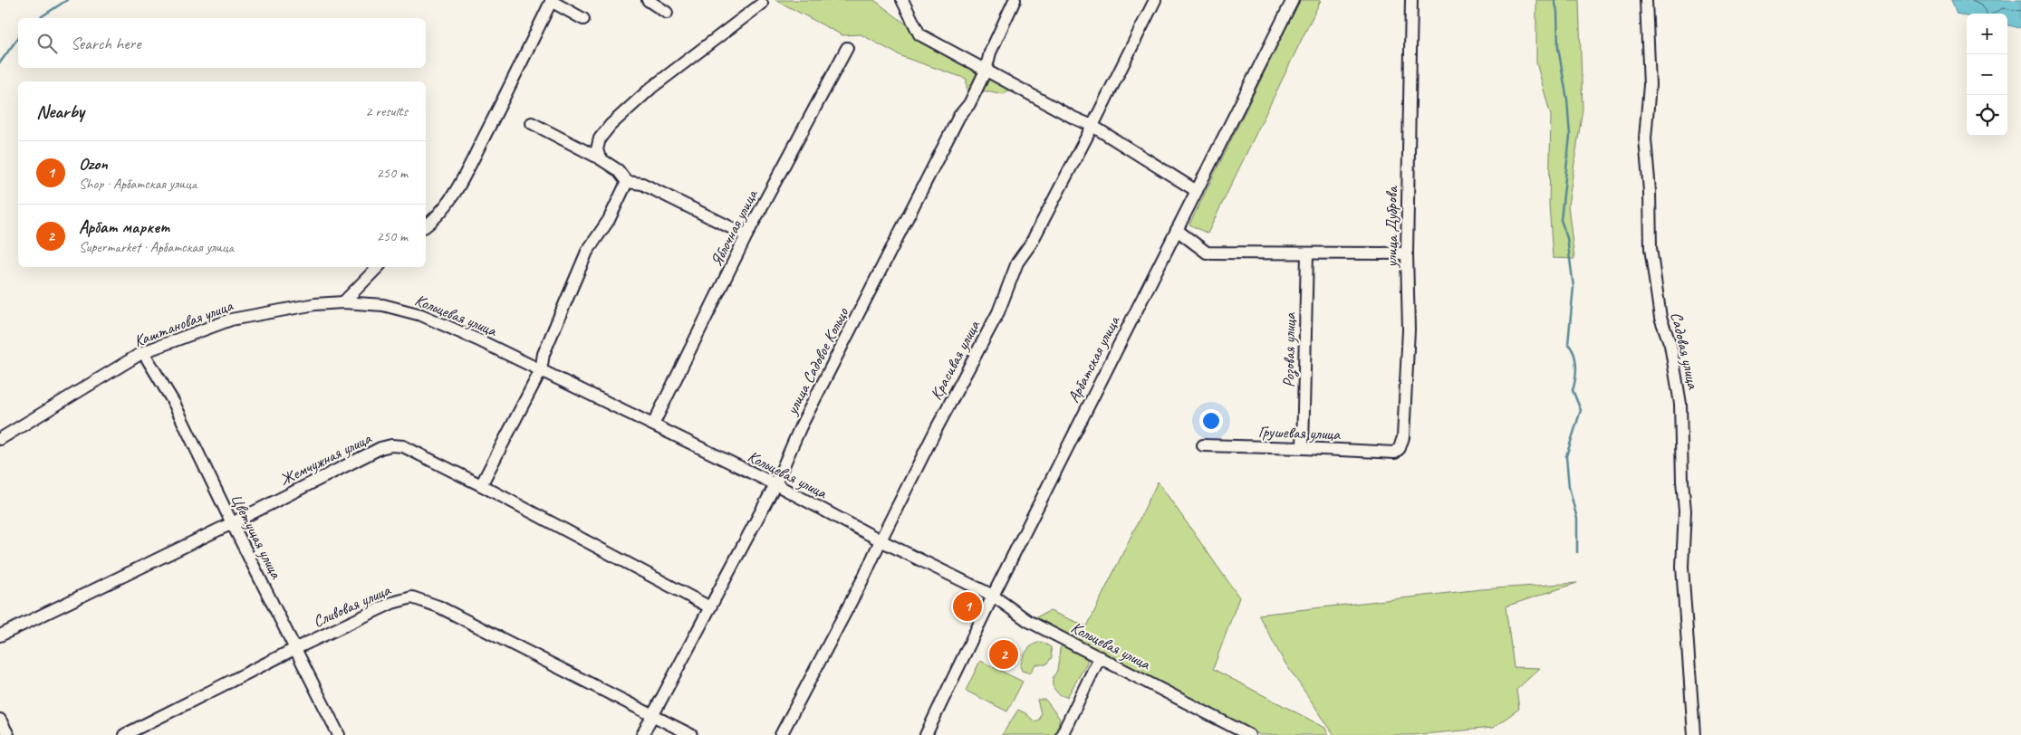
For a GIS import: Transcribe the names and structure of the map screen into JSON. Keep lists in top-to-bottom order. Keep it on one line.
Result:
{"streets":{"street":["улица Дуброва","Яблочная улица","Кольцевая улица","Каштановая улица","Розовая улица","Садовая улица","Арбатская улица","Красивая улица","улица Садовое Кольцо","Грушевая улица","Жемчужная улица","Цветущая улица","Сливовая улица"]},"crossings":[["улица Дуброва","Грушевая улица"],["Яблочная улица","Кольцевая улица"],["Кольцевая улица","Каштановая улица"],["Кольцевая улица","Арбатская улица"],["Кольцевая улица","Красивая улица"],["Кольцевая улица","улица Садовое Кольцо"],["Каштановая улица","Цветущая улица"],["Розовая улица","Грушевая улица"],["улица Садовое Кольцо","Жемчужная улица"],["улица Садовое Кольцо","Сливовая улица"],["Жемчужная улица","Цветущая улица"],["Цветущая улица","Сливовая улица"]],"page":{"map_buttons":["+","−"],"search":"Search here","heading":["Nearby","2 results"],"list":[{"mark":"1","name":"Ozon","note":"Shop · Арбатская улица","value":"250 m"},{"mark":"2","name":"Арбат маркет","note":"Supermarket · Арбатская улица","value":"250 m"}],"pins":["1","2"]}}
